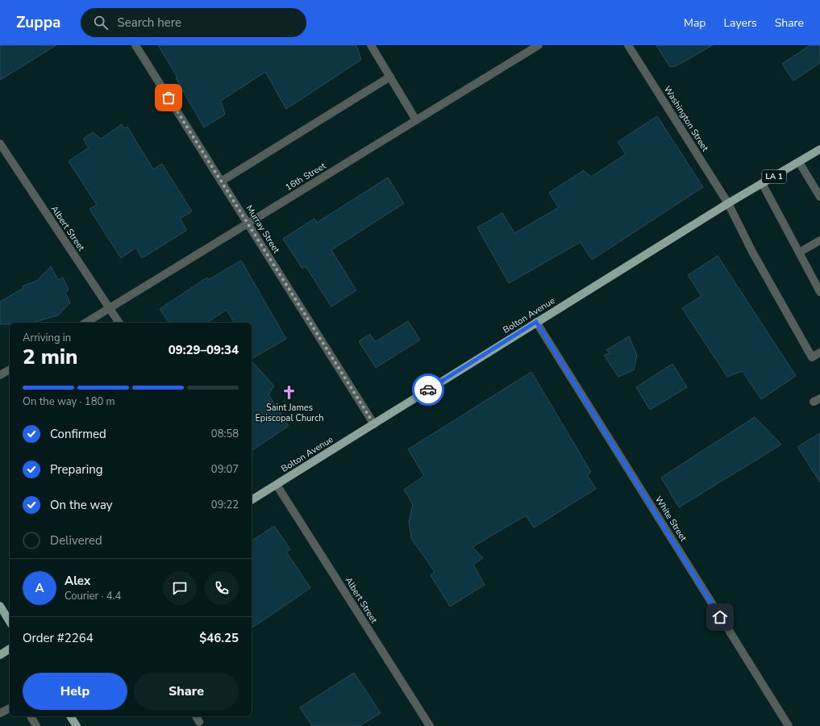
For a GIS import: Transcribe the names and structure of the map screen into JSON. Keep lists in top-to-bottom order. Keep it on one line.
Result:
{"streets":{"main road":["LA 1","Bolton Avenue"],"street":["Washington Street","16th Street","Albert Street","Murray Street","White Street"]},"crossings":[["Washington Street","Bolton Avenue"],["16th Street","Albert Street"],["16th Street","Murray Street"],["Albert Street","Bolton Avenue"],["Murray Street","Bolton Avenue"],["Bolton Avenue","White Street"]],"places":{"church":["Saint James Episcopal Church"]},"page":{"header":"Zuppa","search":"Search here","nav":["Map","Layers","Share"],"heading":["2 min","Arriving in","09:29–09:34"],"panel":["Alex","Courier · 4.4","Order #2264","$46.25"],"bar":"On the way · 180 m","list":[["Confirmed","08:58"],["Preparing","09:07"],["On the way","09:22"],"Delivered"],"round":"A","buttons":["Help","Share"]}}
